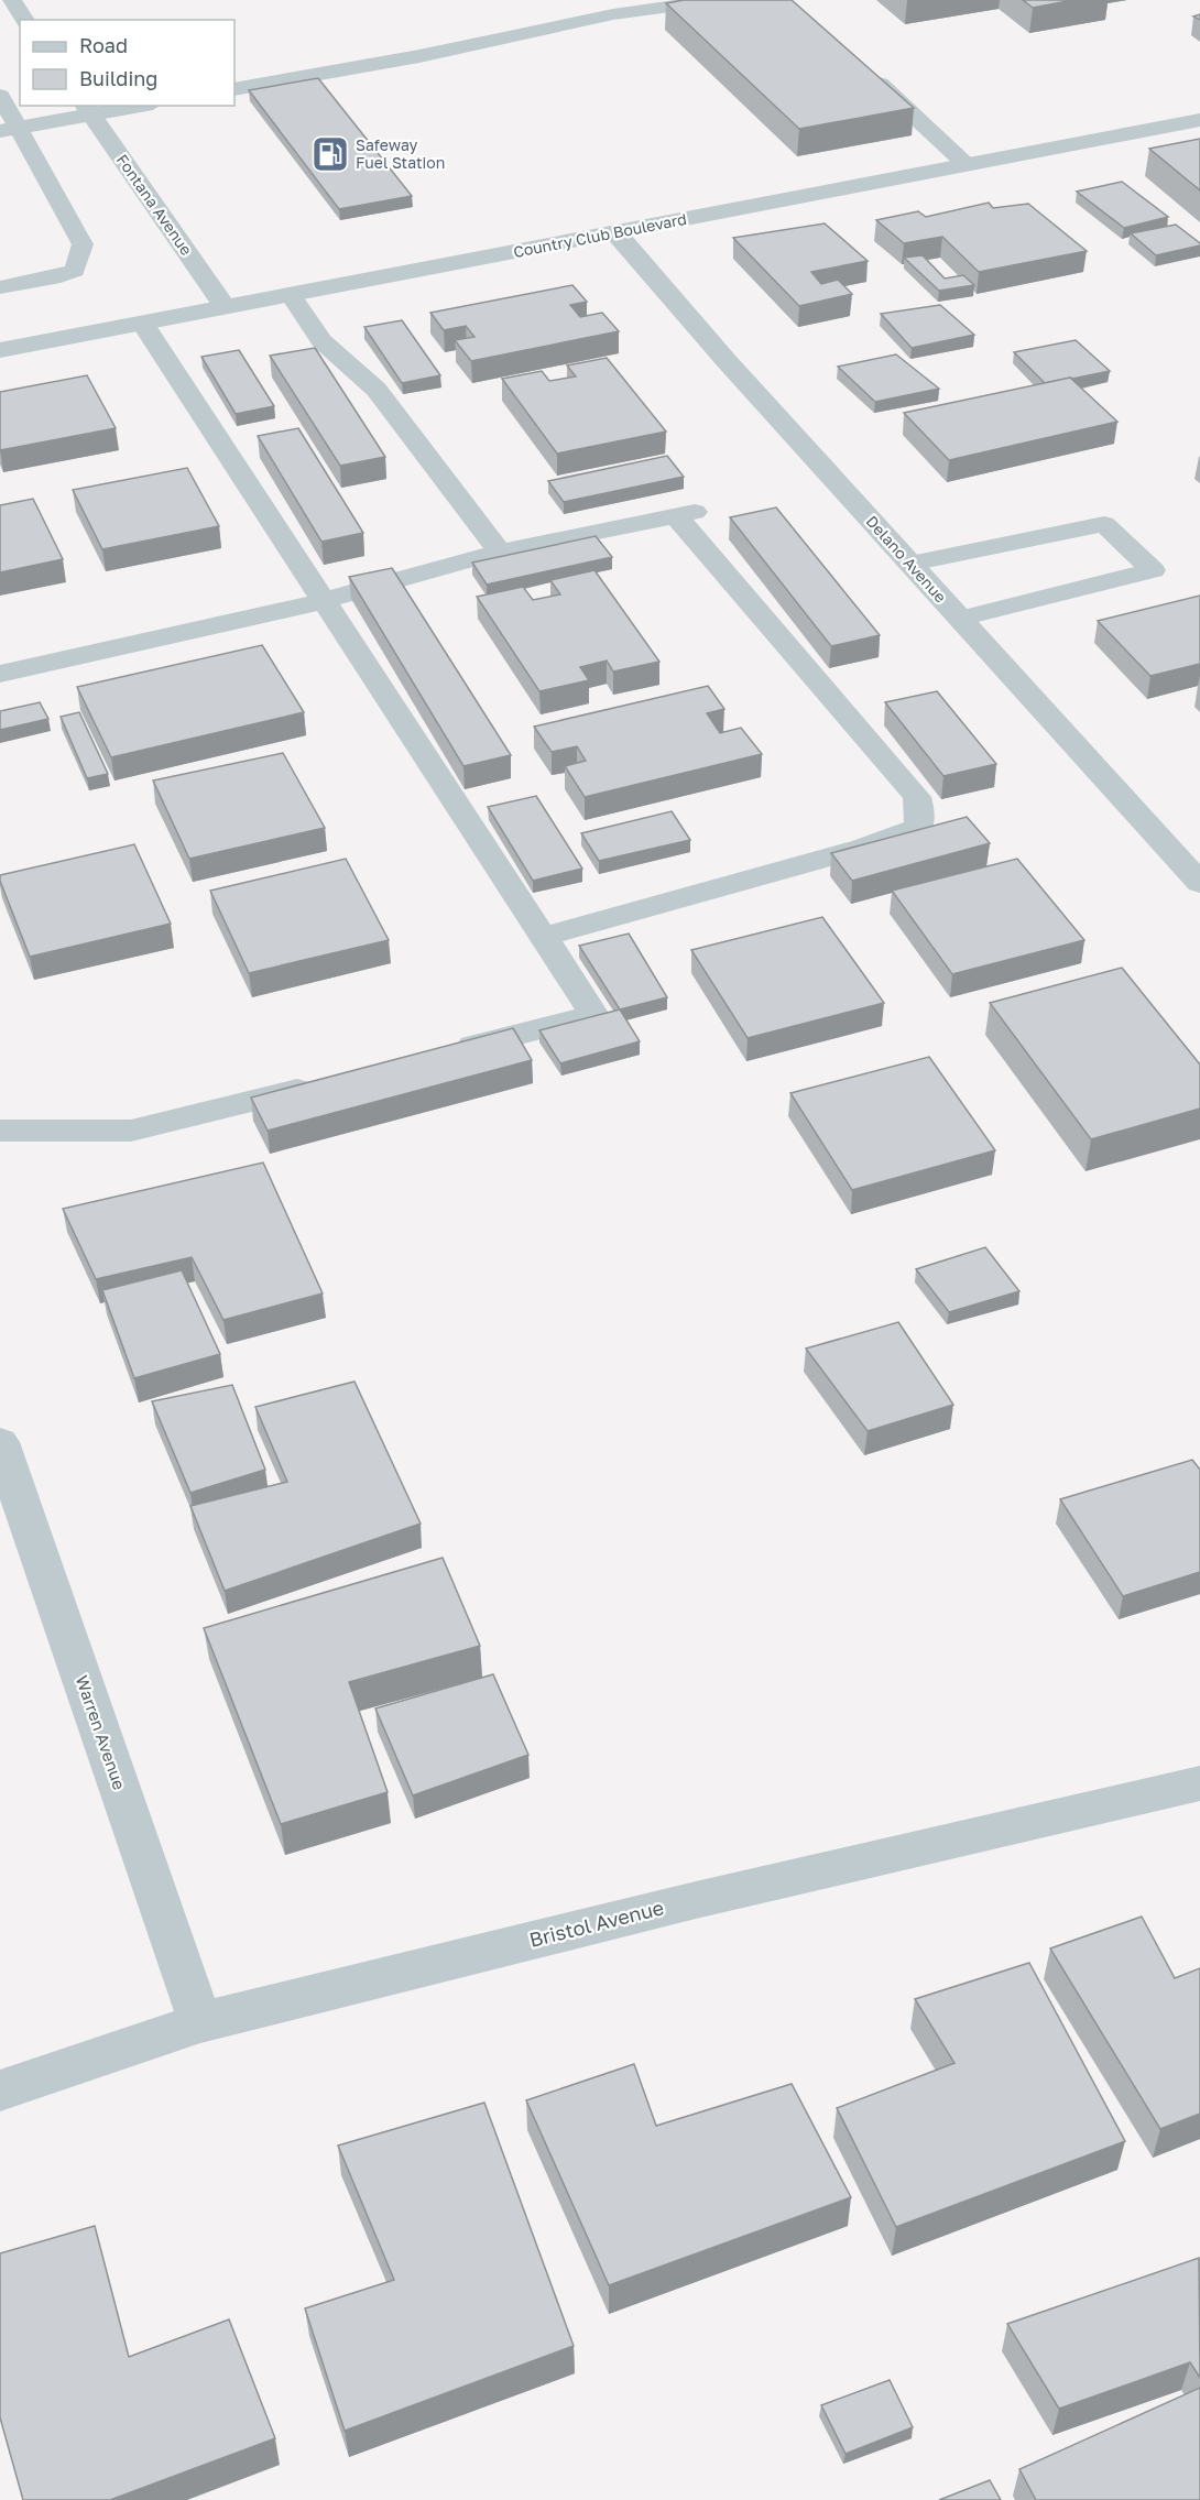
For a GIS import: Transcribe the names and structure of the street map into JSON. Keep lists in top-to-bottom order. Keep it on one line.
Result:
{"streets":{"street":["Fontana Avenue","Country Club Boulevard","Delano Avenue","Warren Avenue","Bristol Avenue"]},"crossings":[["Fontana Avenue","Country Club Boulevard"],["Country Club Boulevard","Delano Avenue"],["Warren Avenue","Bristol Avenue"]],"places":{"fuel station":["Safeway Fuel Station"]},"legend":["Road","Building"]}
